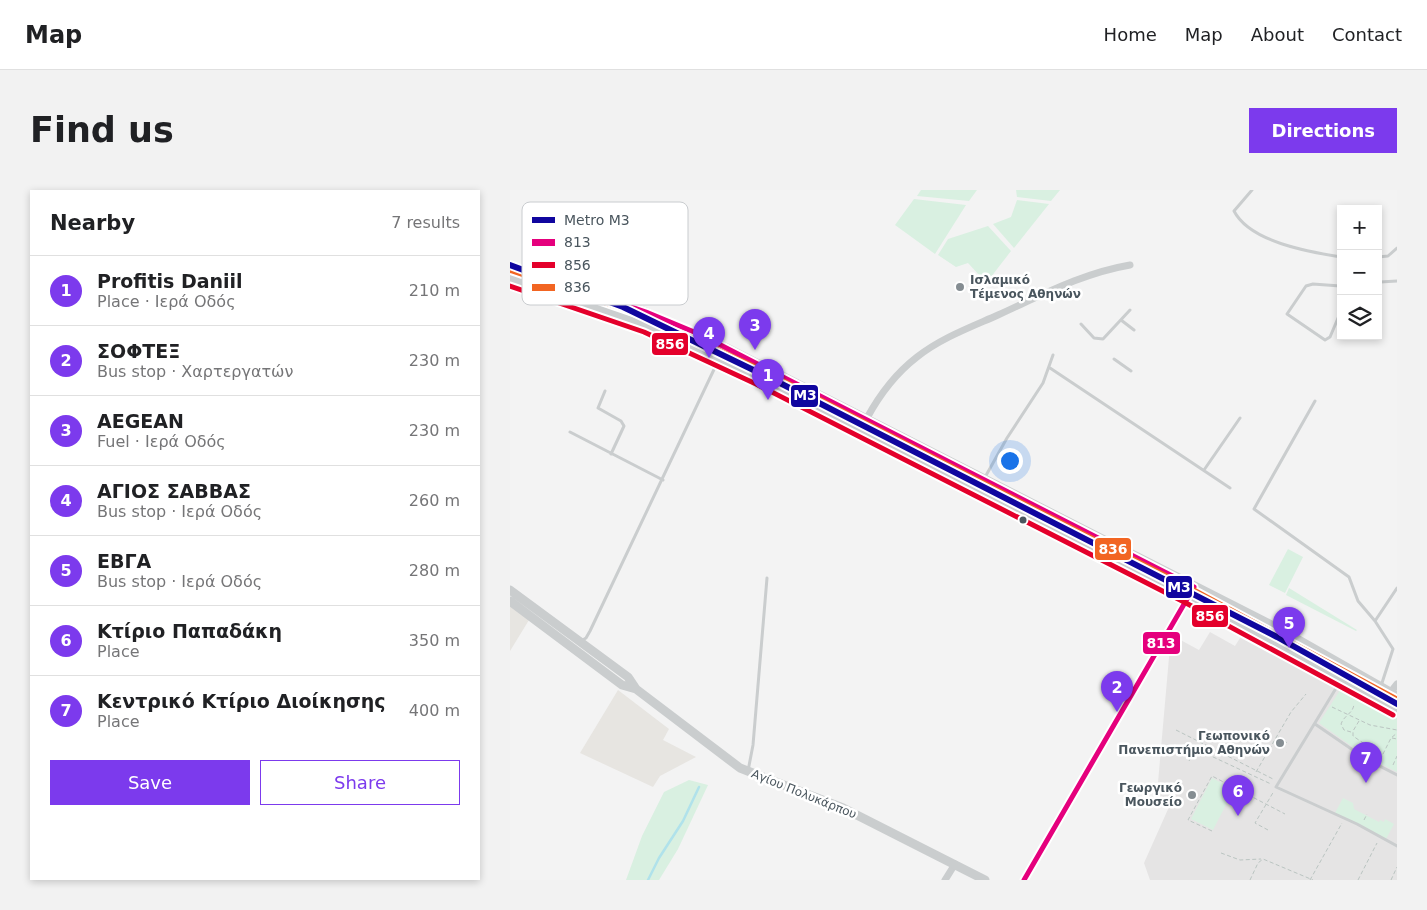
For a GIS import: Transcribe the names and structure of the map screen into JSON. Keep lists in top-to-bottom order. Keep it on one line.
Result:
{"streets":{"street":["Αγίου Πολυκάρπου"]},"places":["Ισλαμικό Τέμενος Αθηνών","Γεωπονικό Πανεπιστήμιο Αθηνών","Γεωργικό Μουσείο"],"lines":["metro line Μ3","transit line 813","transit line 836","transit line 856"],"legend":["Metro Μ3","813","856","836"],"page":{"header":"Map","nav":["Home","Map","About","Contact"],"buttons":["Directions",["Save","Share"]],"title":"Find us","heading":["Nearby","7 results"],"map_buttons":["+","−"],"list":[{"mark":"1","name":"Profitis Daniil","note":"Place · Ιερά Οδός","value":"210 m"},{"mark":"2","name":"ΣΟΦΤΕΞ","note":"Bus stop · Χαρτεργατών","value":"230 m"},{"mark":"3","name":"AEGEAN","note":"Fuel · Ιερά Οδός","value":"230 m"},{"mark":"4","name":"ΑΓΙΟΣ ΣΑΒΒΑΣ","note":"Bus stop · Ιερά Οδός","value":"260 m"},{"mark":"5","name":"ΕΒΓΑ","note":"Bus stop · Ιερά Οδός","value":"280 m"},{"mark":"6","name":"Κτίριο Παπαδάκη","note":"Place","value":"350 m"},{"mark":"7","name":"Κεντρικό Κτίριο Διοίκησης","note":"Place","value":"400 m"}],"pins":["3","4","1","5","2","7","6"]}}
